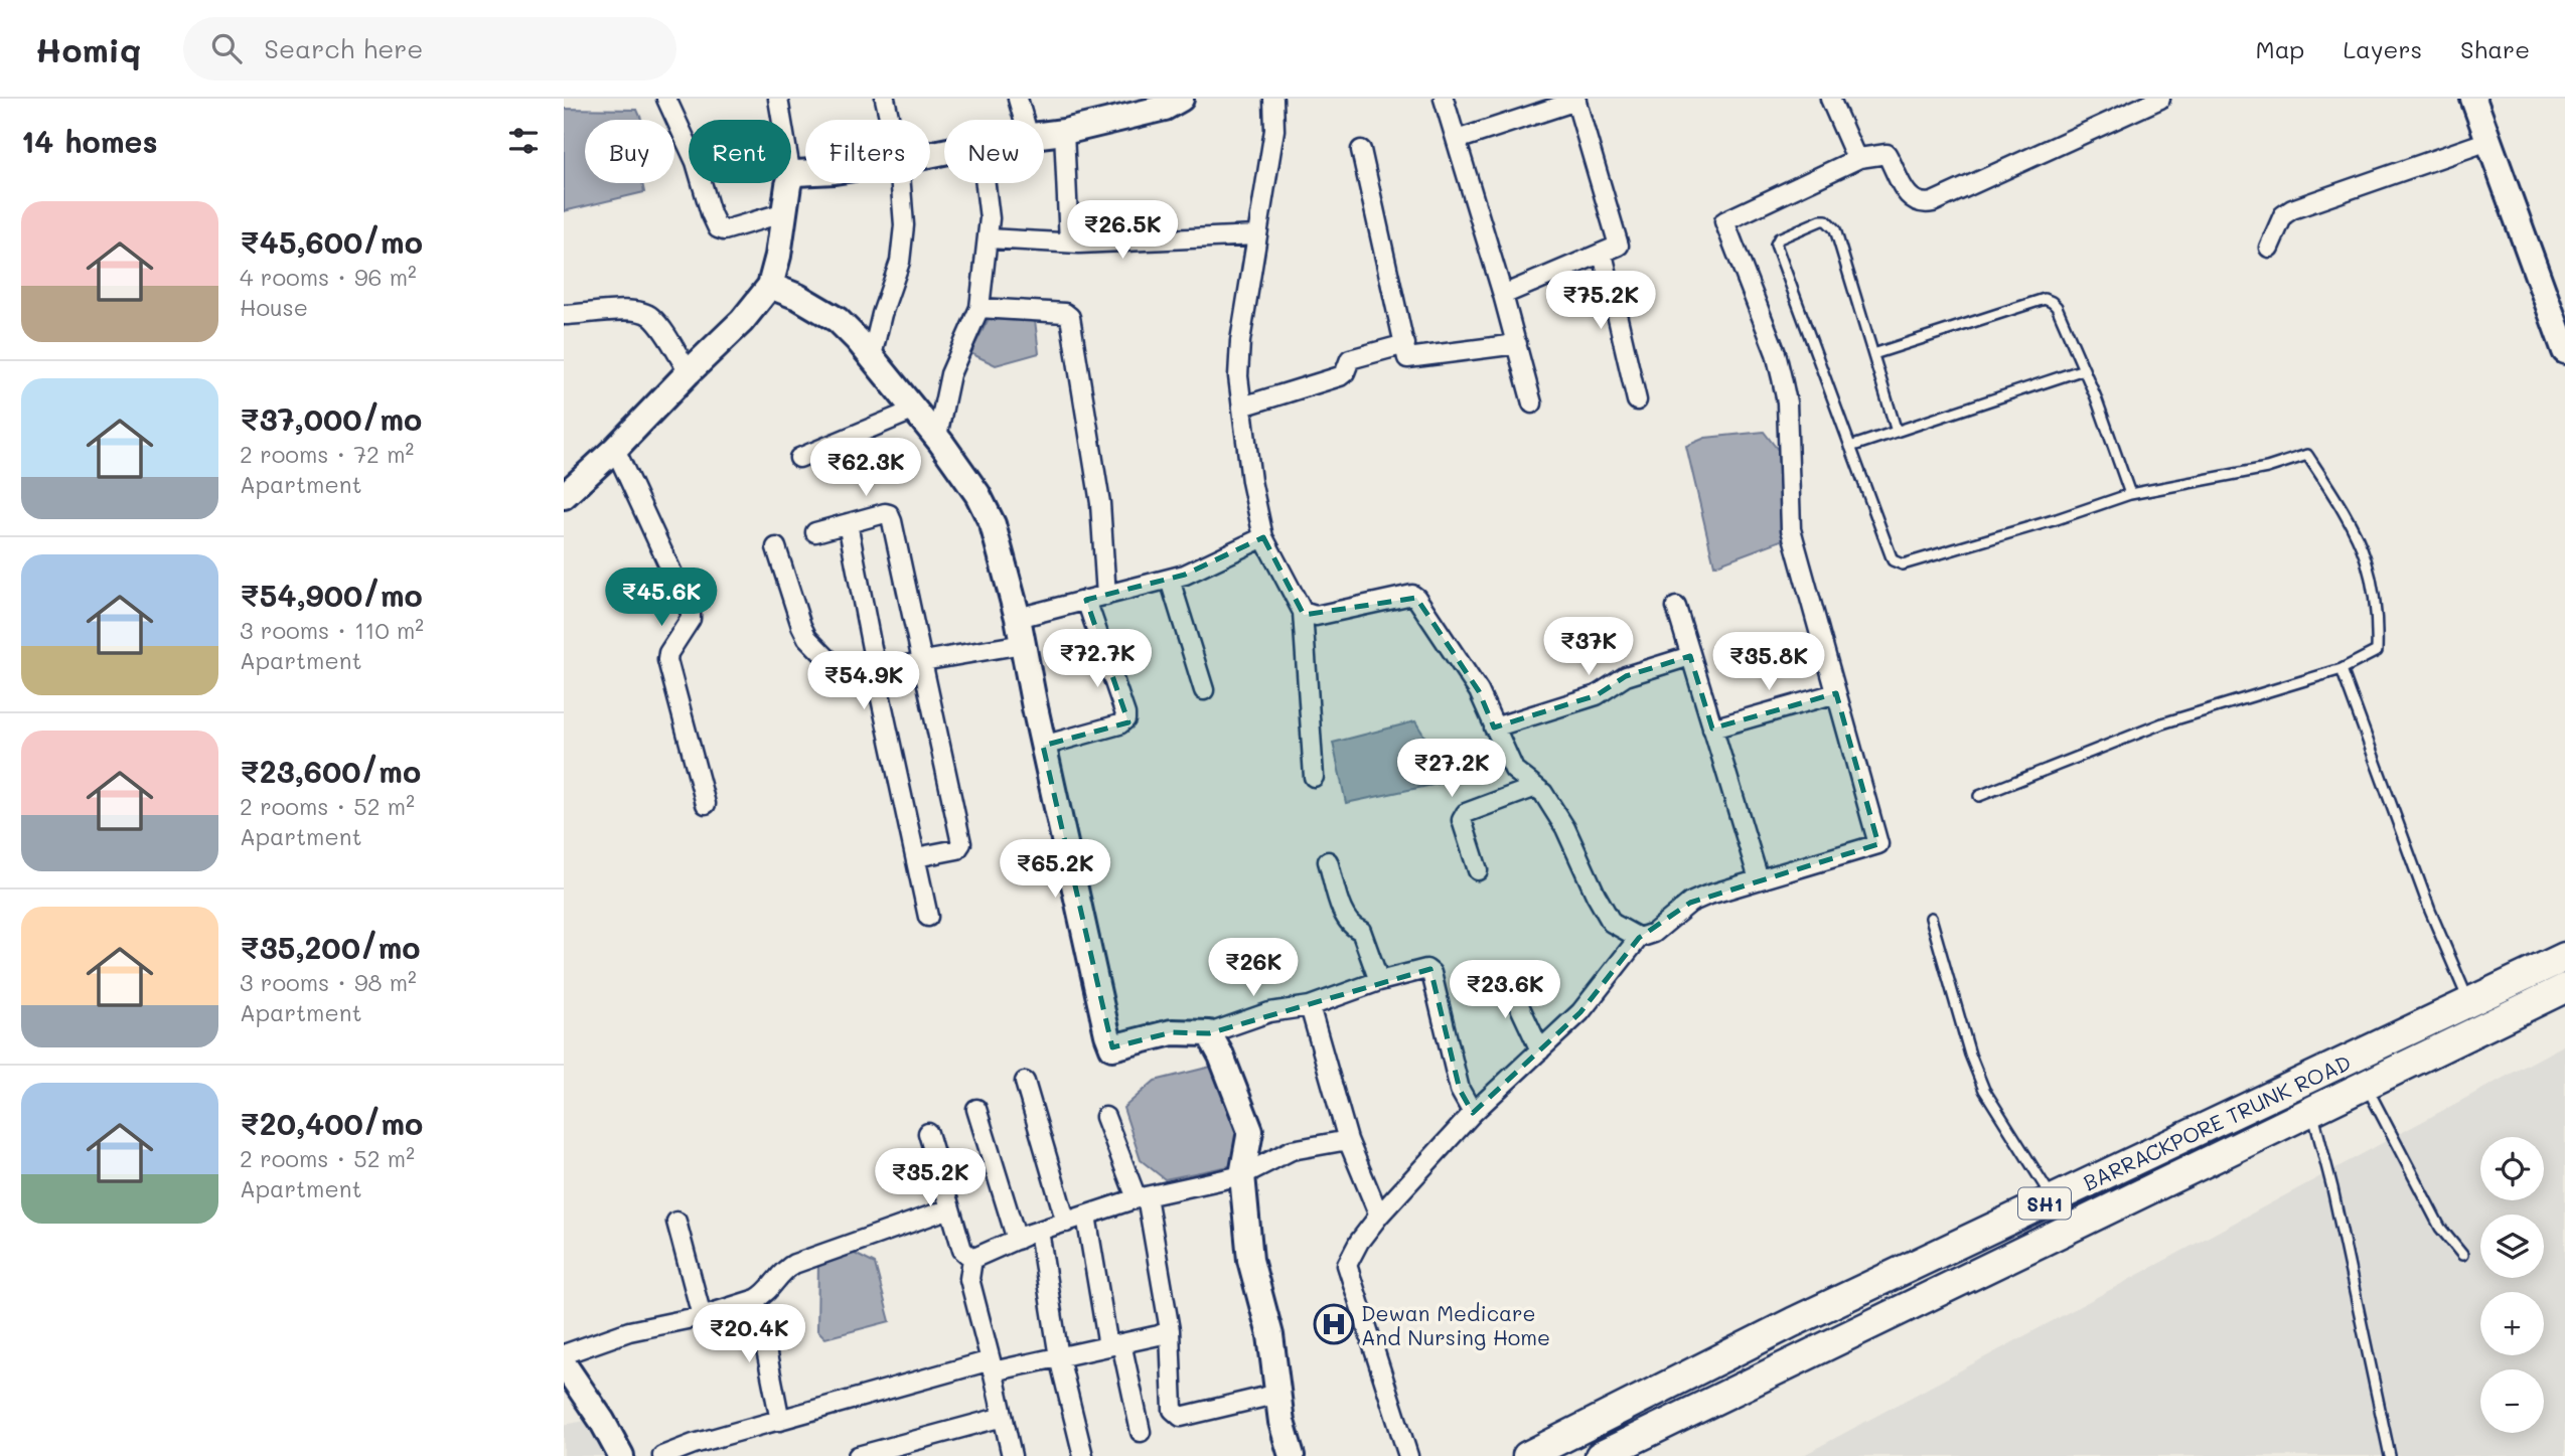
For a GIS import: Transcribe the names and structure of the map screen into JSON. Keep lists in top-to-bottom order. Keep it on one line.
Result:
{"streets":{"main road":["BARRACKPORE TRUNK ROAD","SH1"]},"places":{"hospital":["Dewan Medicare And Nursing Home"]},"page":{"header":"Homiq","search":"Search here","nav":["Map","Layers","Share"],"heading":"14 homes","chip":["Buy","Rent","Filters","New"],"list":[{"name":"₹45,600/mo","note":"4 rooms · 96 m² · House"},{"name":"₹37,000/mo","note":"2 rooms · 72 m² · Apartment"},{"name":"₹54,900/mo","note":"3 rooms · 110 m² · Apartment"},{"name":"₹23,600/mo","note":"2 rooms · 52 m² · Apartment"},{"name":"₹35,200/mo","note":"3 rooms · 98 m² · Apartment"},{"name":"₹20,400/mo","note":"2 rooms · 52 m² · Apartment"}],"price":["₹26.5K","₹75.2K","₹62.3K","₹45.6K","₹37K","₹72.7K","₹35.8K","₹54.9K","₹27.2K","₹65.2K","₹26K","₹23.6K","₹35.2K","₹20.4K"],"map_buttons":["+","−"]}}
